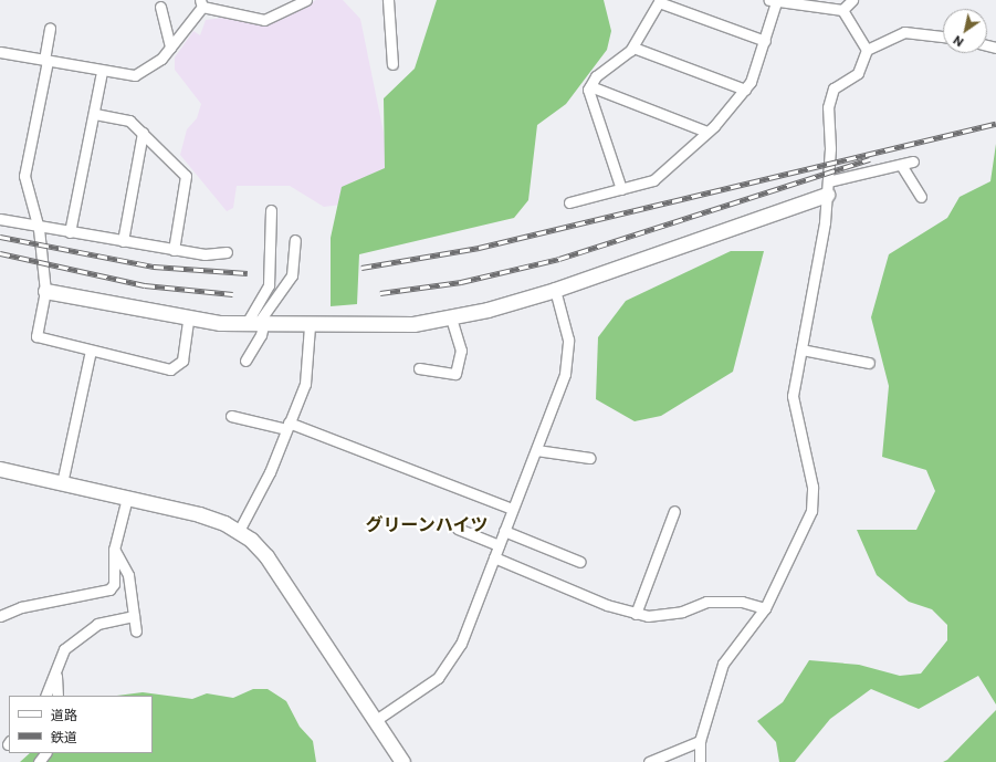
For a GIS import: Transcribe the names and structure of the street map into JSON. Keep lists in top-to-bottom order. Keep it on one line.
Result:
{"districts":["グリーンハイツ"],"legend":["道路","鉄道"],"north":"bottom left"}
